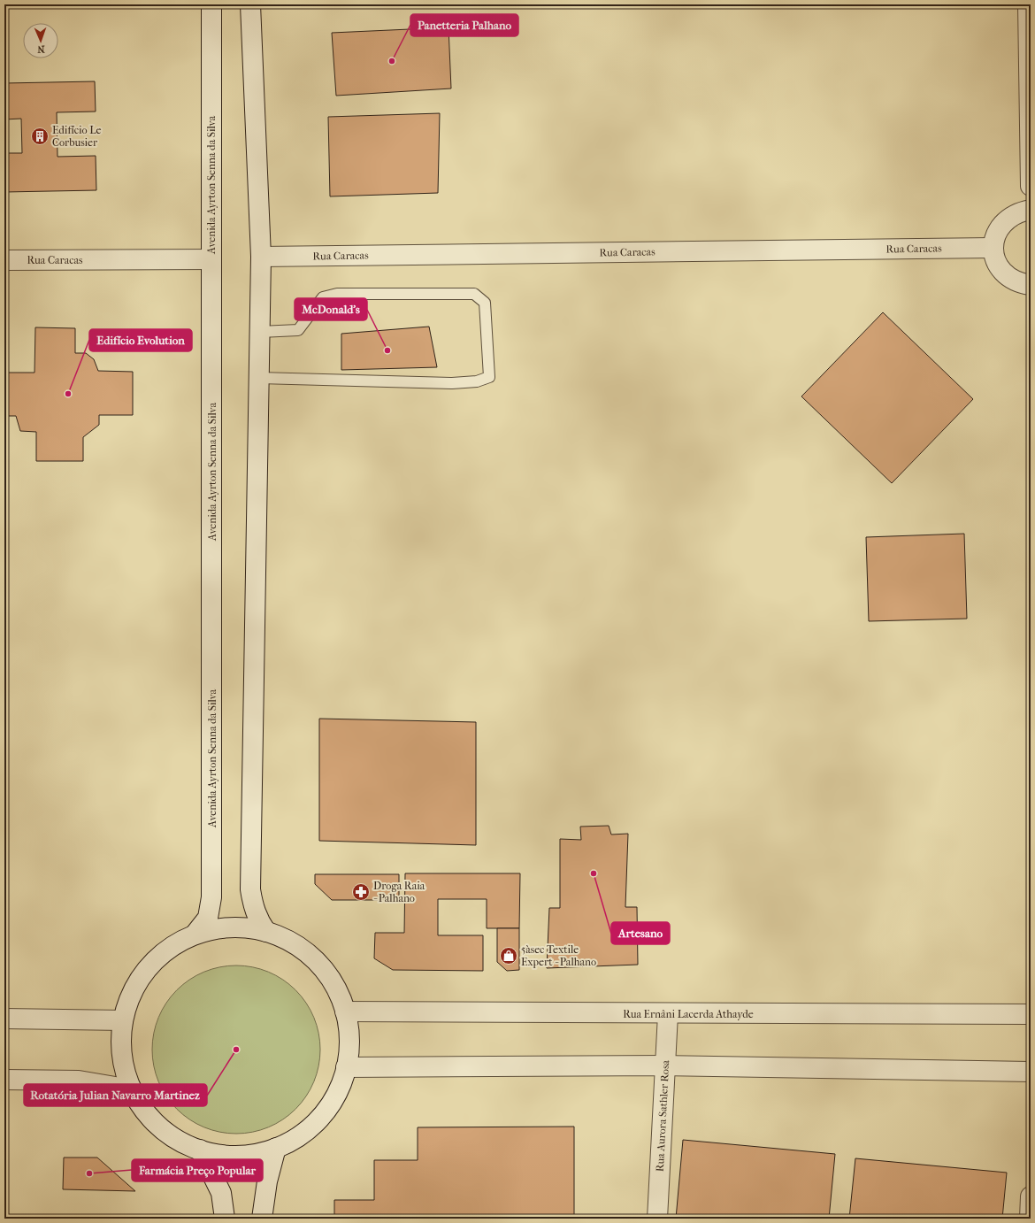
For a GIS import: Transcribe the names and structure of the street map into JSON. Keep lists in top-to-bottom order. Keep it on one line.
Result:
{"streets":{"street":["Avenida Ayrton Senna da Silva","Rua Caracas","Rua Ernâni Lacerda Athayde","Rua Aurora Sathler Rosa"]},"crossings":[["Avenida Ayrton Senna da Silva","Rua Caracas"],["Rua Ernâni Lacerda Athayde","Rua Aurora Sathler Rosa"]],"places":{"other":["Panetteria Palhano","McDonald's","Edifício Evolution","Artesano","Rotatória Julian Navarro Martinez","Farmácia Preço Popular"],"building":["Edifício Le Corbusier"],"pharmacy":["Droga Raia - Palhano"],"shop":["5àsec Textile Expert - Palhano"]},"north":"bottom"}
